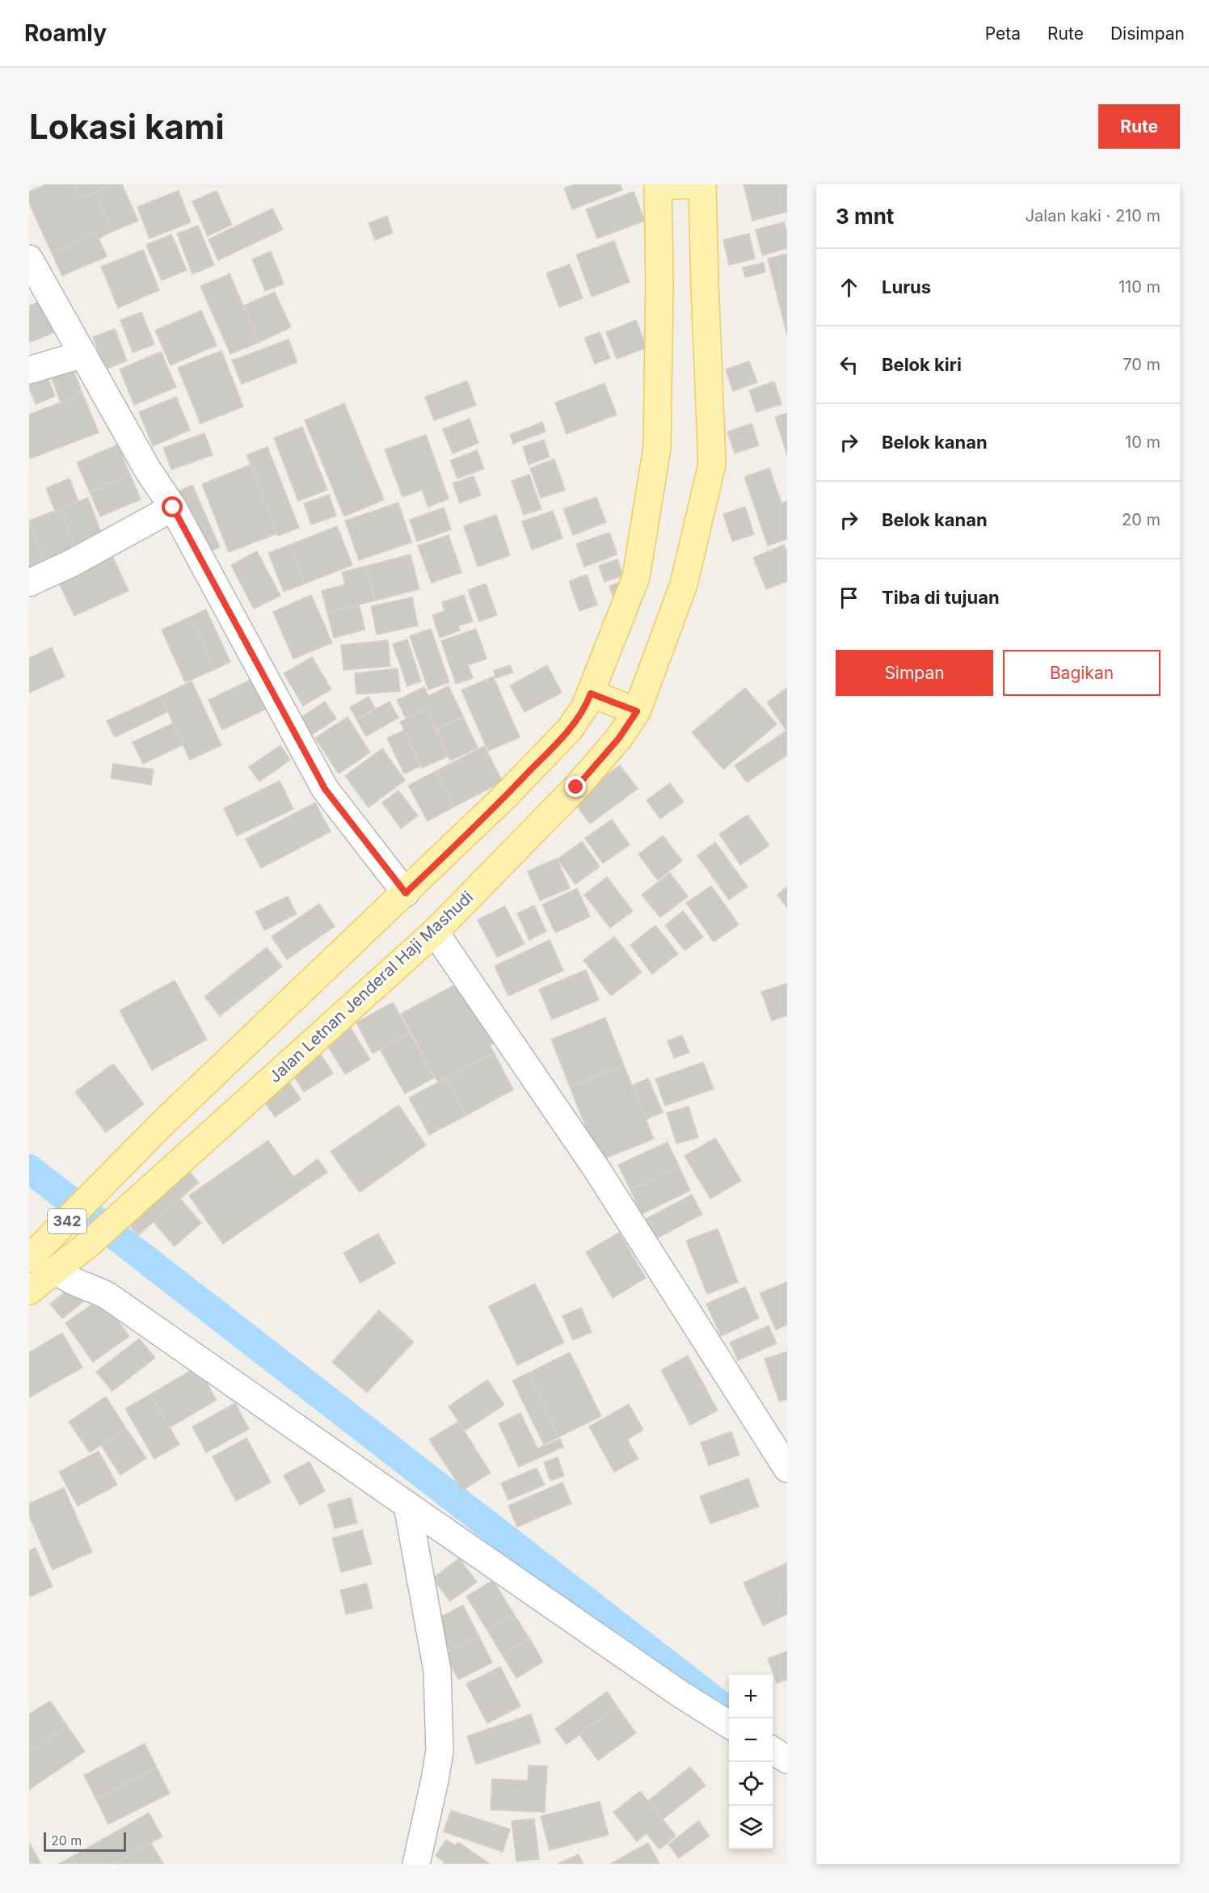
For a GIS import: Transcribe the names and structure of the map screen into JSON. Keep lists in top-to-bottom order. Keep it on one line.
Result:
{"streets":{"main road":["Jalan Letnan Jenderal Haji Mashudi","342"]},"scale_bar":"20 m","page":{"header":"Roamly","nav":["Peta","Rute","Disimpan"],"buttons":["Rute",["Simpan","Bagikan"]],"title":"Lokasi kami","heading":["3 mnt","Jalan kaki · 210 m"],"list":[["Lurus","110 m"],["Belok kiri","70 m"],["Belok kanan","10 m"],["Belok kanan","20 m"],"Tiba di tujuan"],"map_buttons":["+","−"],"scale":"20 m"}}
